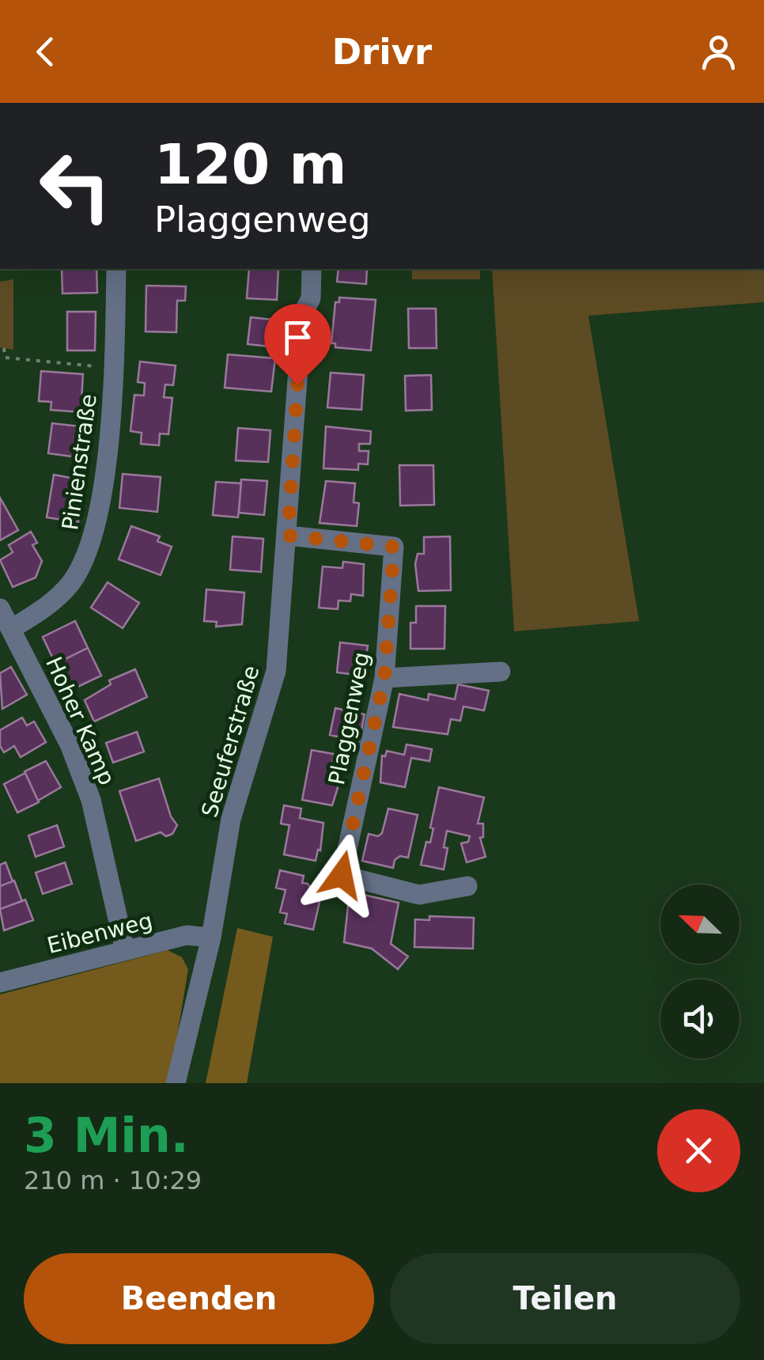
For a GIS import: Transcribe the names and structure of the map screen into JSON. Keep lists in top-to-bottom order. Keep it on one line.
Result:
{"streets":{"street":["Pinienstraße","Plaggenweg","Hoher Kamp","Seeuferstraße","Eibenweg"]},"crossings":[["Pinienstraße","Hoher Kamp"],["Plaggenweg","Seeuferstraße"],["Hoher Kamp","Eibenweg"],["Seeuferstraße","Eibenweg"]],"north":"top left","page":{"header":"Drivr","turn":["120 m","Plaggenweg"],"heading":["3 Min.","210 m · 10:29"],"buttons":["Beenden","Teilen"]}}
